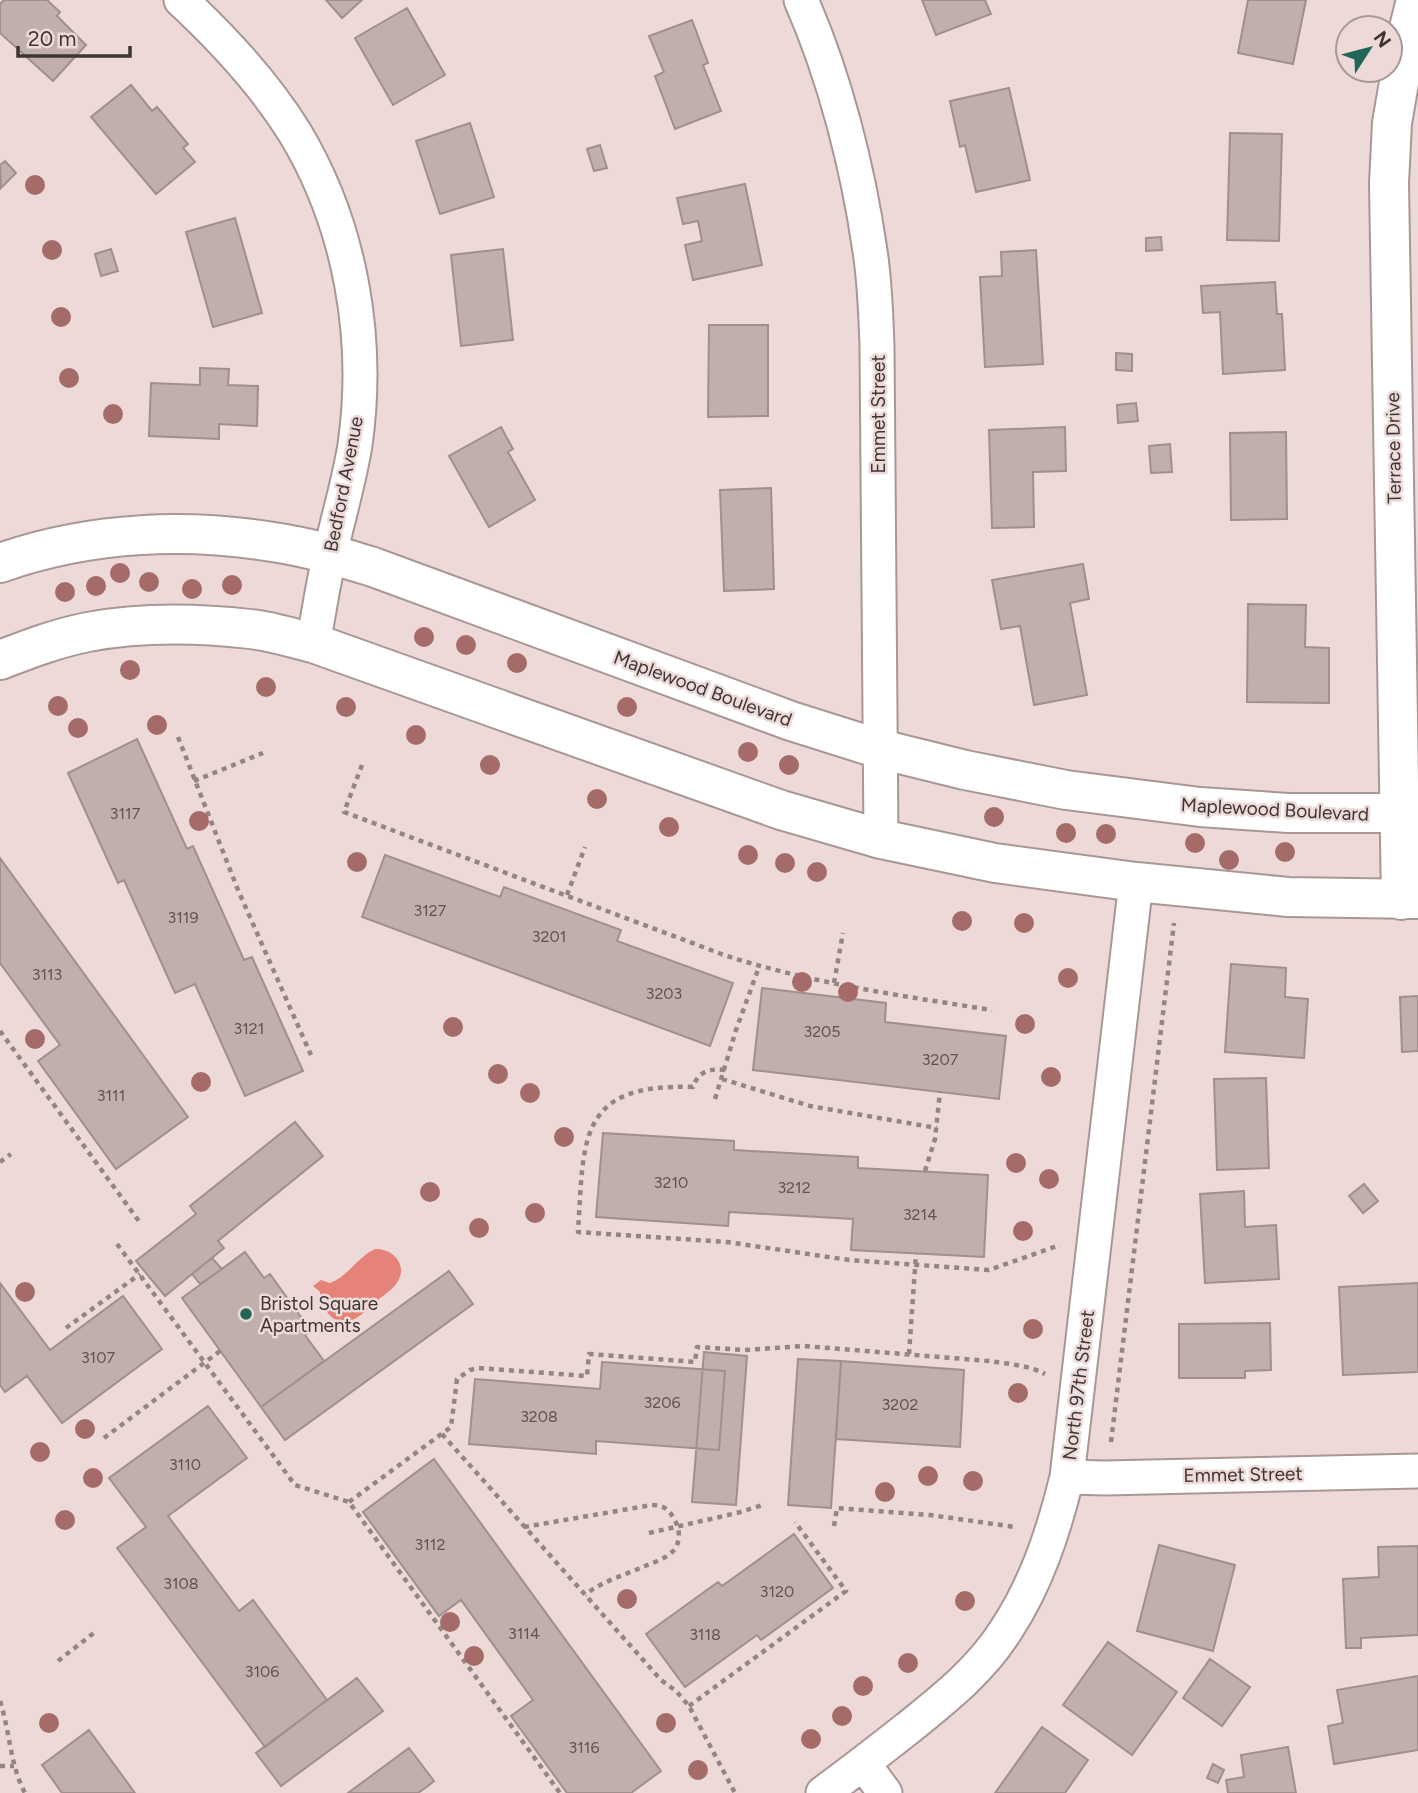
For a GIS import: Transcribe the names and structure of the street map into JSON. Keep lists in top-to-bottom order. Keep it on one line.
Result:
{"streets":{"street":["Emmet Street","Terrace Drive","Bedford Avenue","Maplewood Boulevard","North 97th Street"]},"crossings":[["Emmet Street","Maplewood Boulevard"],["Emmet Street","North 97th Street"],["Terrace Drive","Maplewood Boulevard"],["Bedford Avenue","Maplewood Boulevard"]],"places":["Bristol Square Apartments"],"house_numbers":["3117","3127","3119","3201","3113","3203","3121","3205","3207","3111","3210","3212","3214","3107","3206","3202","3208","3110","3112","3108","3120","3114","3118","3106","3116"],"scale_bar":"20 m","north":"top right"}
